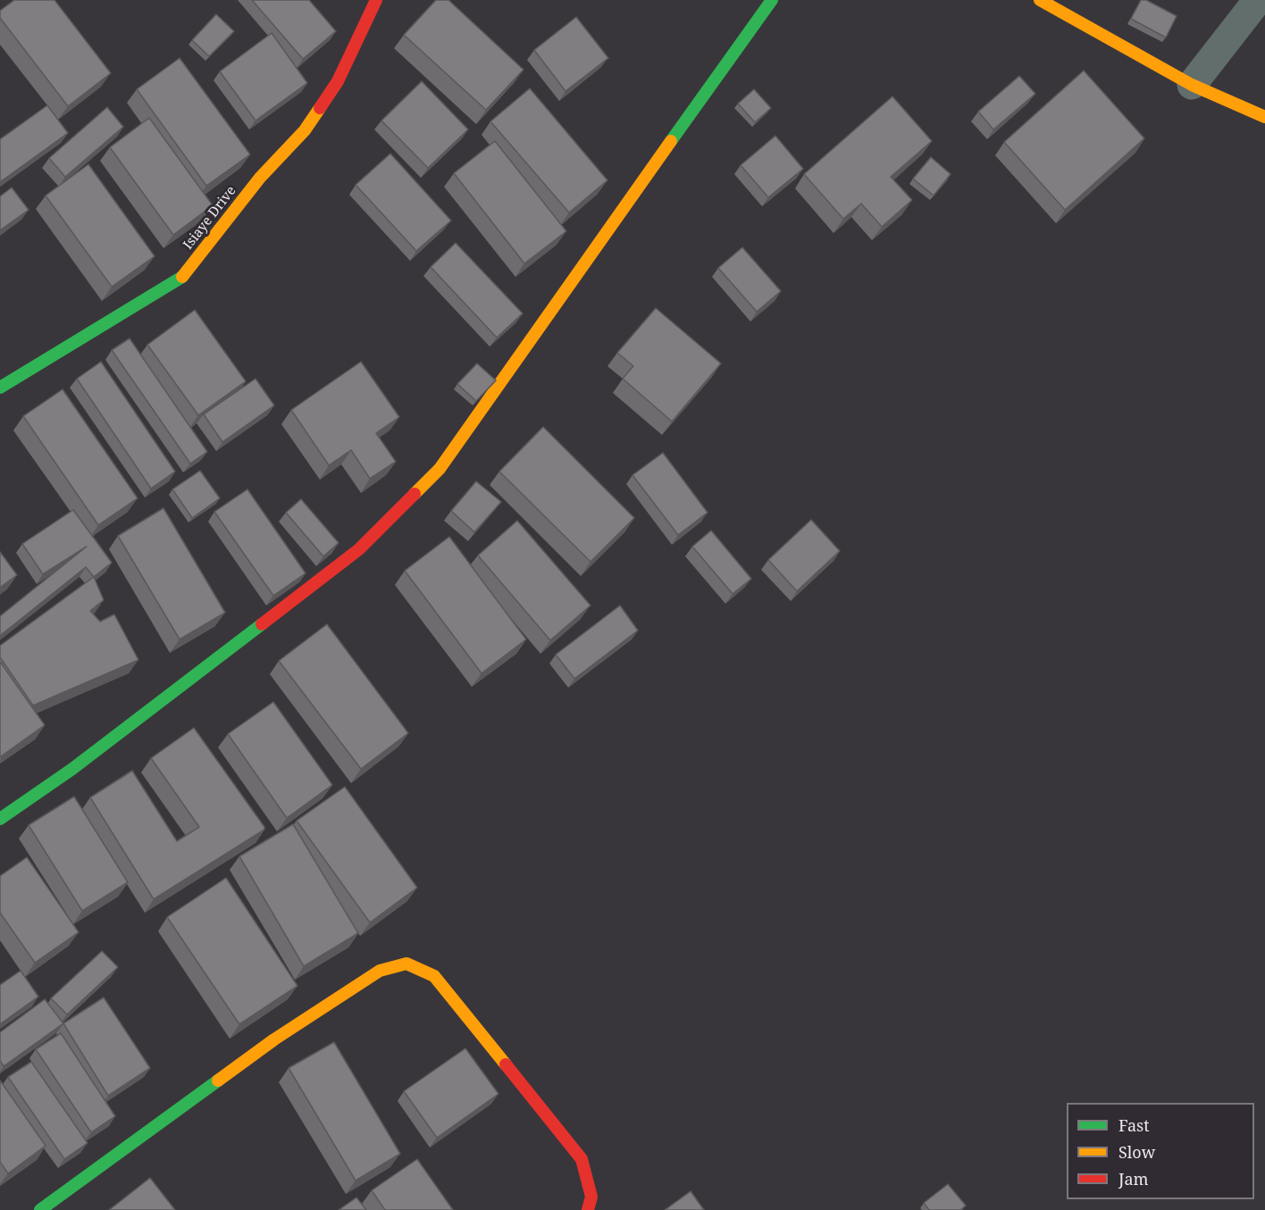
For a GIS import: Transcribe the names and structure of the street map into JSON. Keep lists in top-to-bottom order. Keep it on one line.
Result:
{"streets":{"street":["Isiaye Drive"]},"legend":["Fast","Slow","Jam"]}
